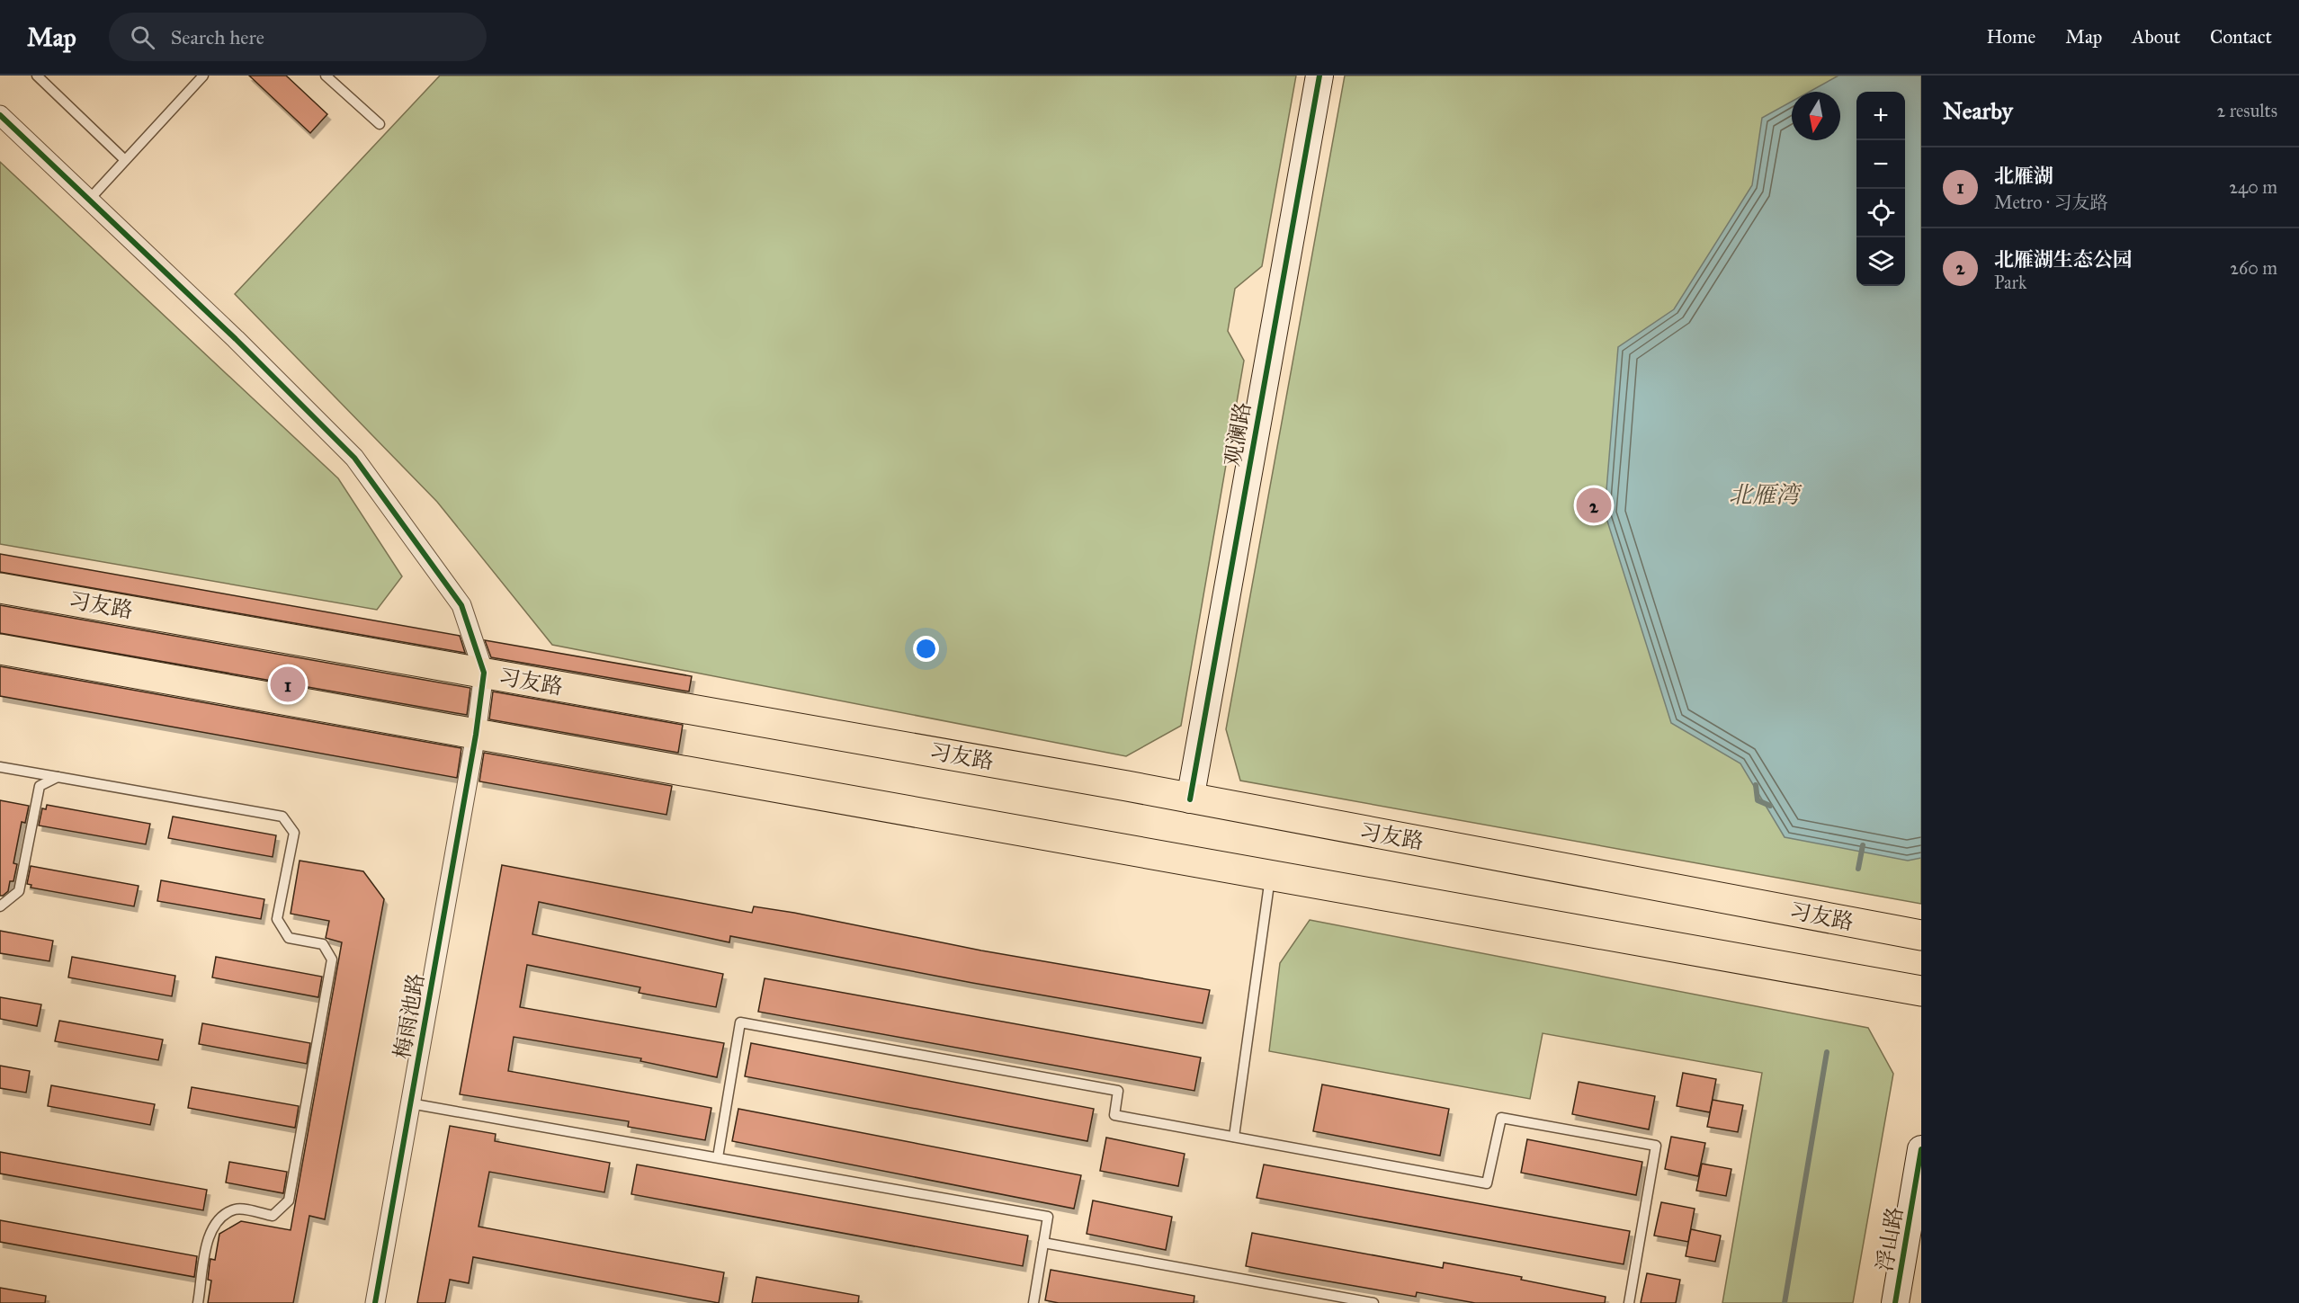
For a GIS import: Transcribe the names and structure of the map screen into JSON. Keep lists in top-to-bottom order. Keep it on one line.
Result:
{"streets":{"main road":["习友路"],"street":["观澜路","梅雨池路","浮山路"]},"crossings":[["观澜路","习友路"],["习友路","梅雨池路"]],"water":["北雁湾"],"north":"bottom","page":{"header":"Map","search":"Search here","nav":["Home","Map","About","Contact"],"heading":["Nearby","2 results"],"map_buttons":["+","−"],"list":[{"mark":"1","name":"北雁湖","note":"Metro · 习友路","value":"240 m"},{"mark":"2","name":"北雁湖生态公园","note":"Park","value":"260 m"}],"pins":["2","1"]}}
